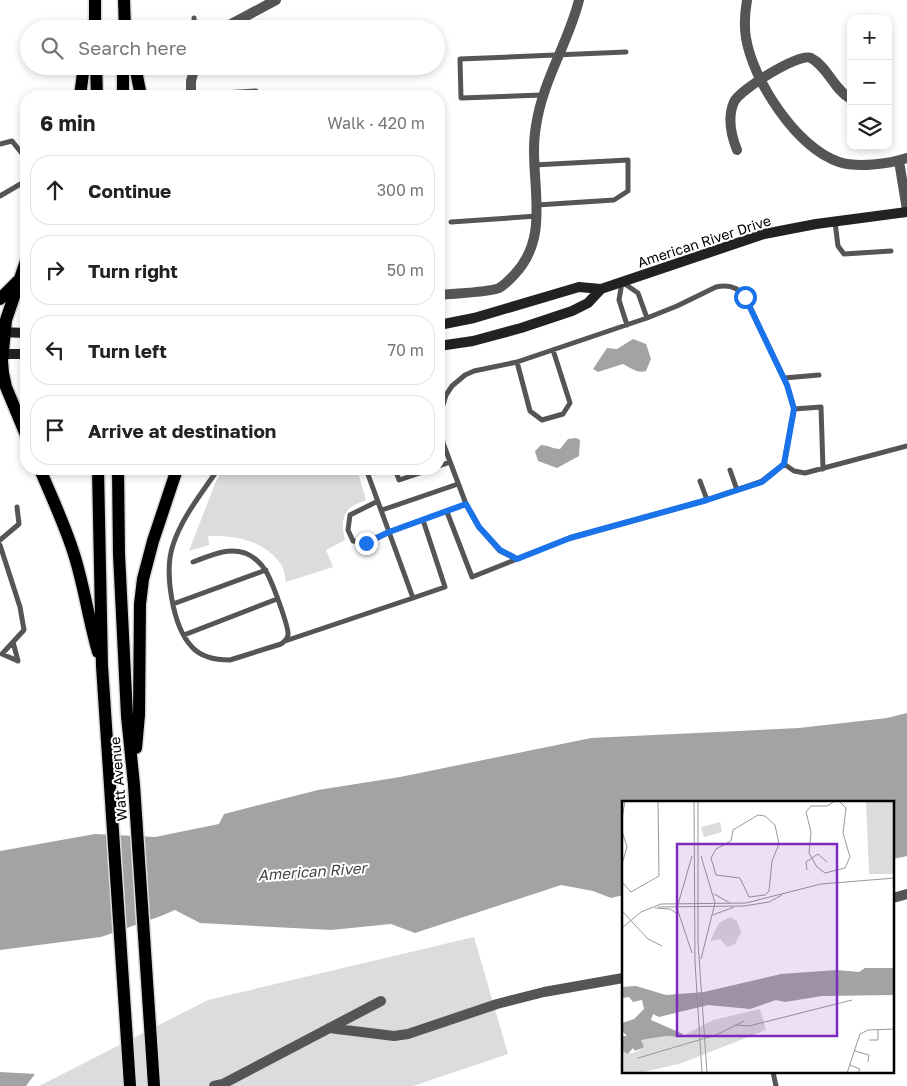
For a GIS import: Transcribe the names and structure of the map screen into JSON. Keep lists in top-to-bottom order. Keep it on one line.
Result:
{"streets":{"main road":["Watt Avenue"],"street":["American River Drive"]},"water":["American River"],"page":{"map_buttons":["+","−"],"search":"Search here","heading":["6 min","Walk · 420 m"],"list":[["Continue","300 m"],["Turn right","50 m"],["Turn left","70 m"],"Arrive at destination"]}}
